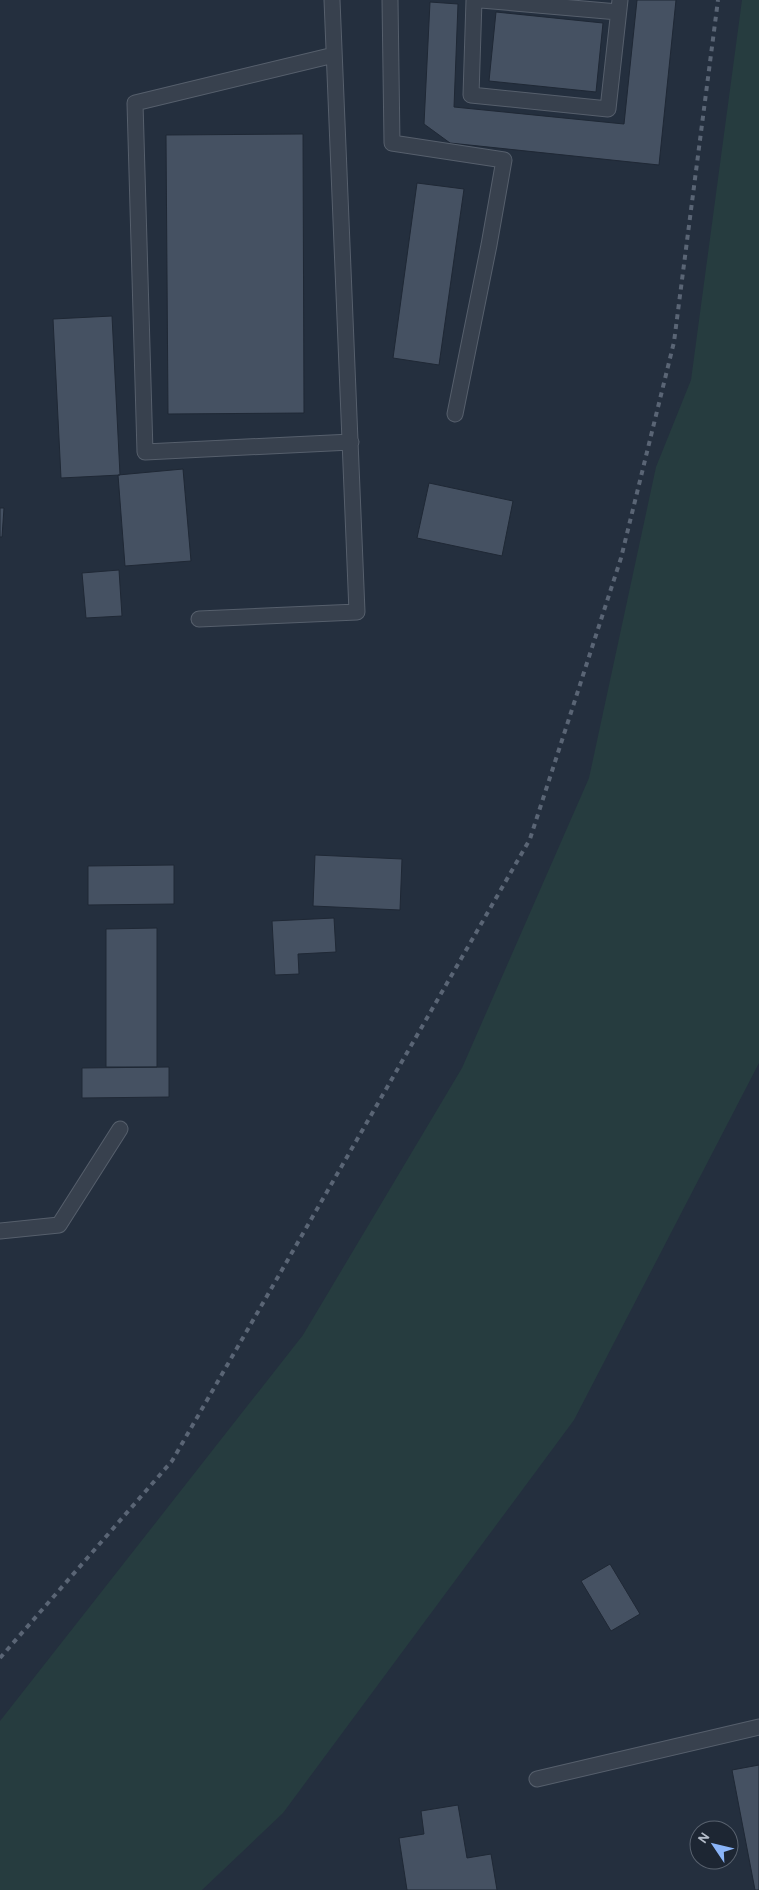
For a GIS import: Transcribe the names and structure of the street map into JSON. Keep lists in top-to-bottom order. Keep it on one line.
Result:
{"north":"top left"}
